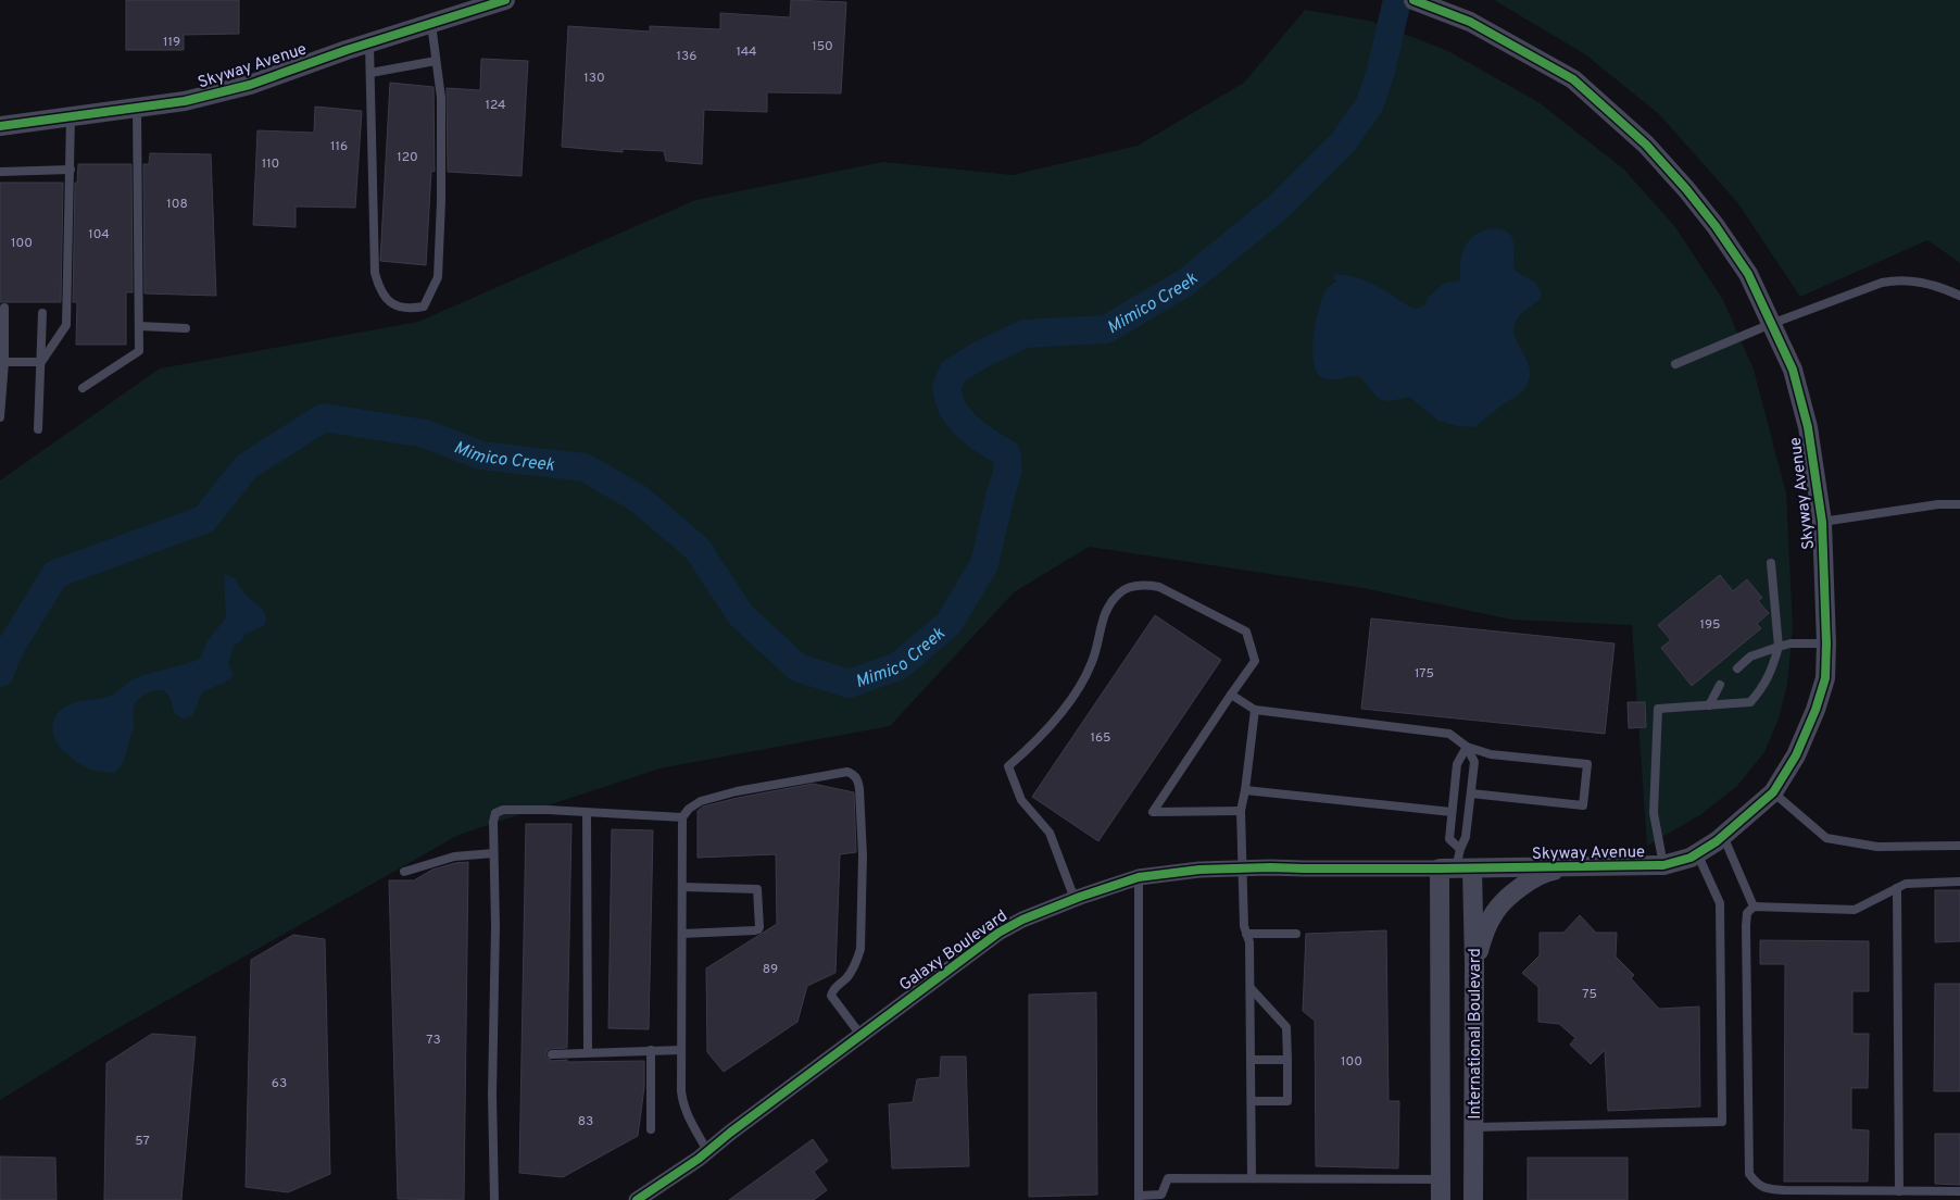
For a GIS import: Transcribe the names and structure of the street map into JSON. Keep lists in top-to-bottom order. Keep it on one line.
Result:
{"streets":{"street":["Skyway Avenue","Galaxy Boulevard","International Boulevard"]},"crossings":[["Skyway Avenue","Galaxy Boulevard"],["Skyway Avenue","International Boulevard"],["Galaxy Boulevard","International Boulevard"]],"water":["Mimico Creek"],"house_numbers":["119","150","144","136","130","124","116","120","110","108","104","100","195","175","165","89","75","73","100","63","83","57"]}
